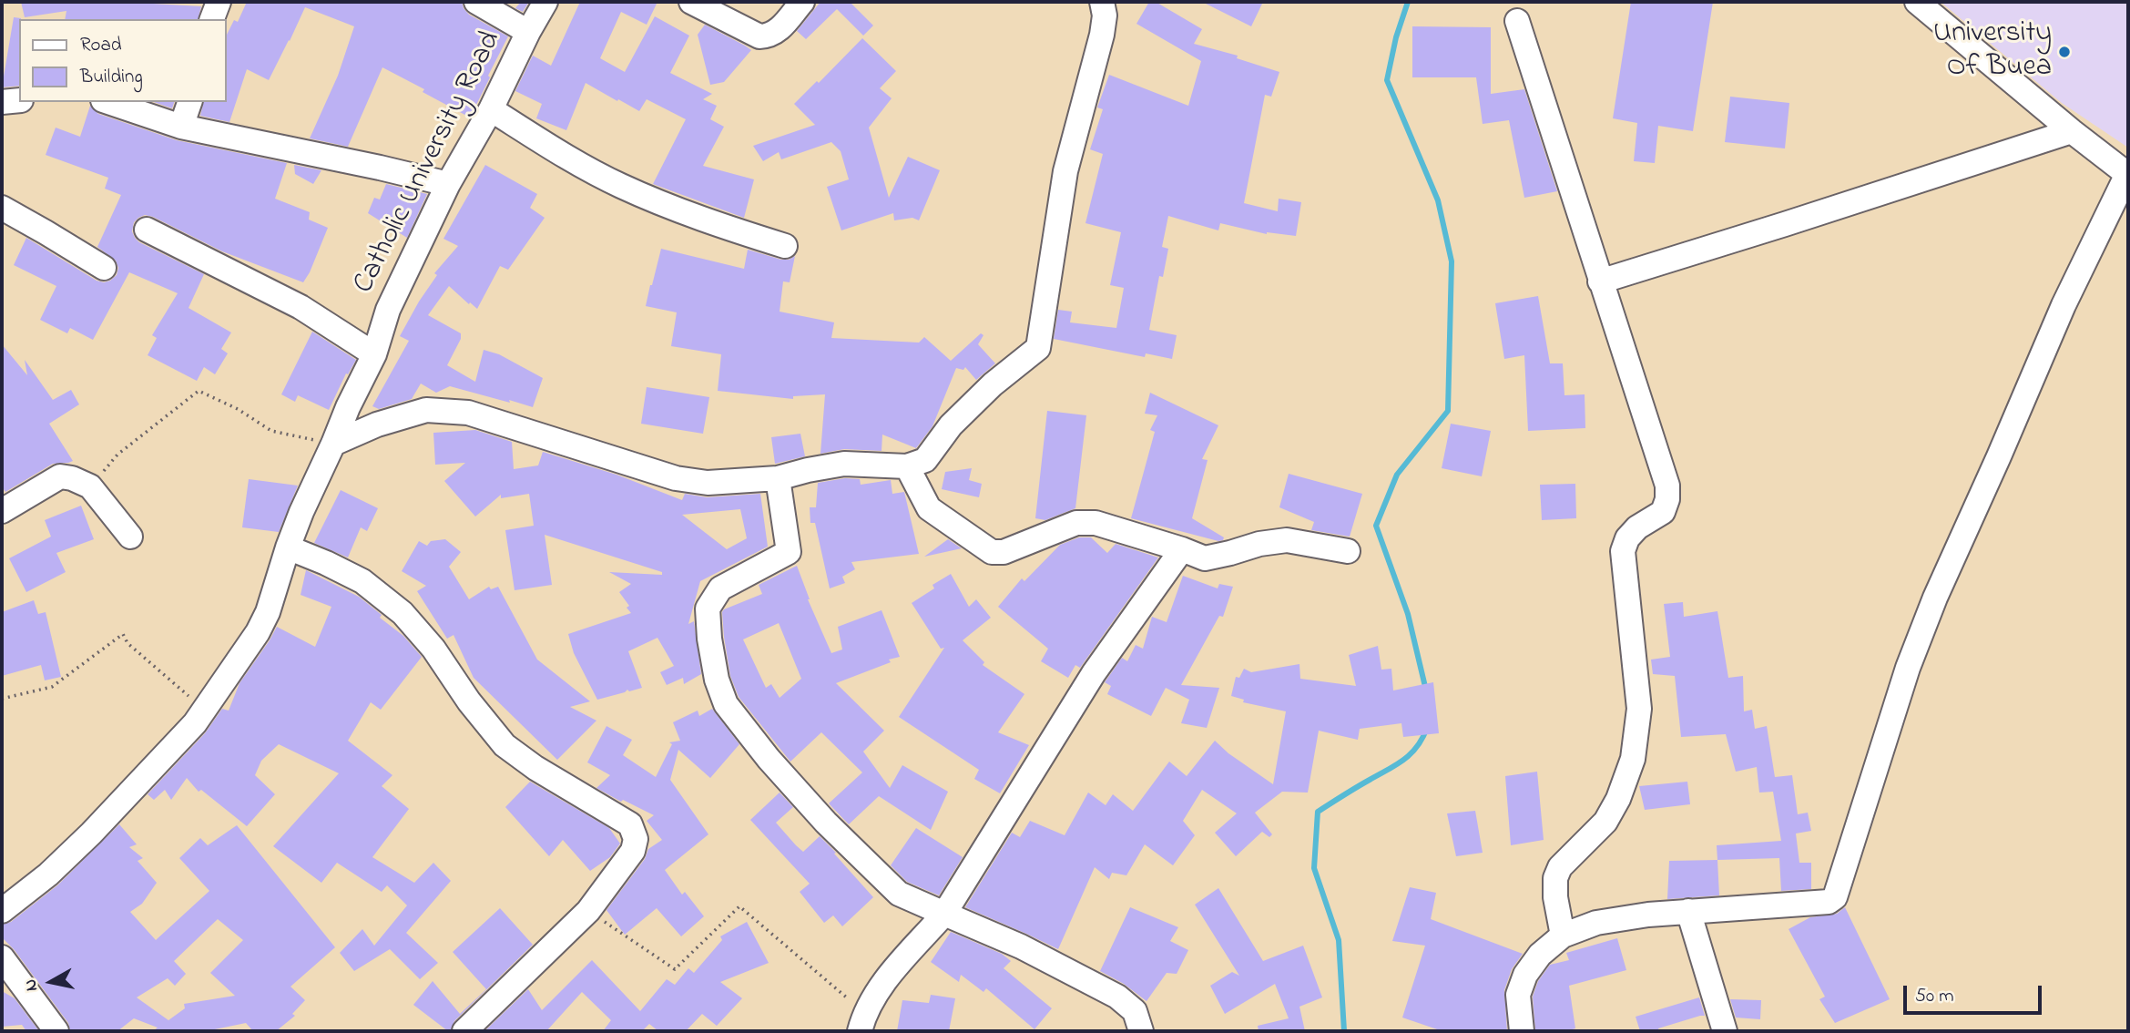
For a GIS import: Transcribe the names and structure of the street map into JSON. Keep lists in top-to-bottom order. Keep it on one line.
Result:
{"streets":{"street":["Catholic University Road"]},"places":["University Of Buea"],"legend":["Road","Building"],"scale_bar":"50 m","north":"left"}
